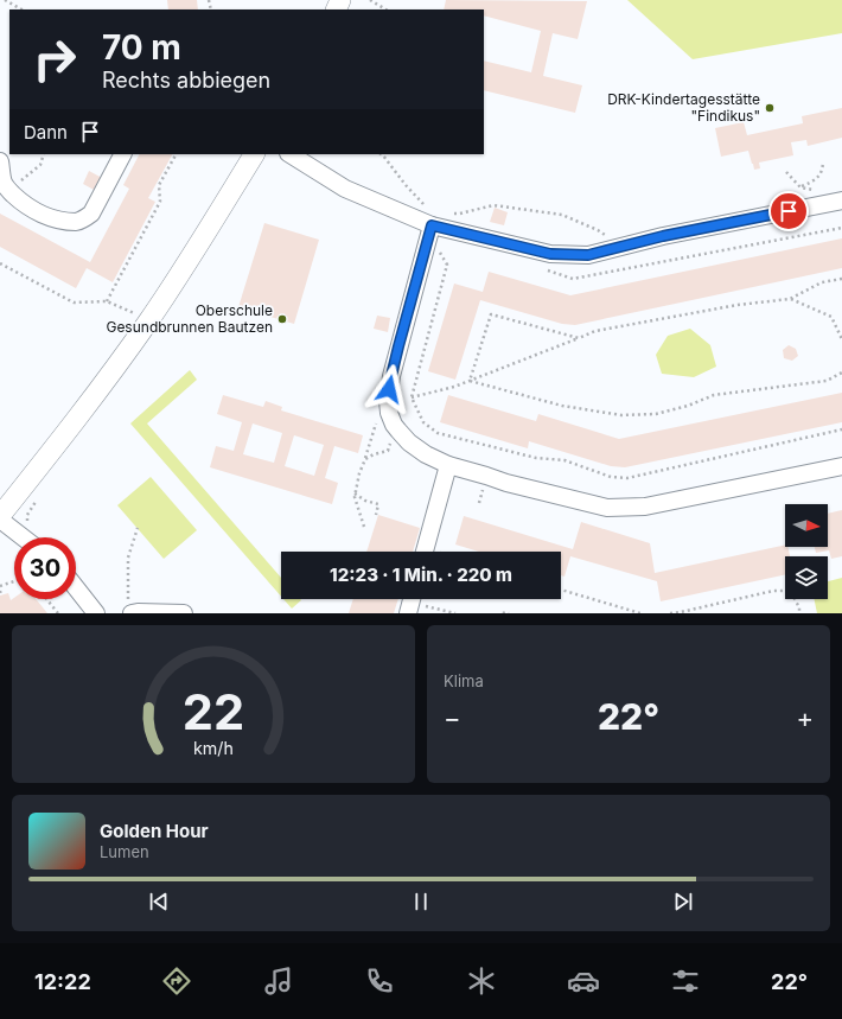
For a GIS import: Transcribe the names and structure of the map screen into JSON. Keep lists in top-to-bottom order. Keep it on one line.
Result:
{"places":["DRK-Kindertagesstätte \"Findikus\"","Oberschule Gesundbrunnen Bautzen"],"north":"right","page":{"turn":["70 m","Rechts abbiegen"],"then":"Dann","limit":"30","trip":"12:23 · 1 Min. · 220 m","tile":"Klima","heat":["−","22°","+"],"song":["Golden Hour","Lumen"],"tabs":["12:22","22°"],"gauge":["22","km/h"]}}
